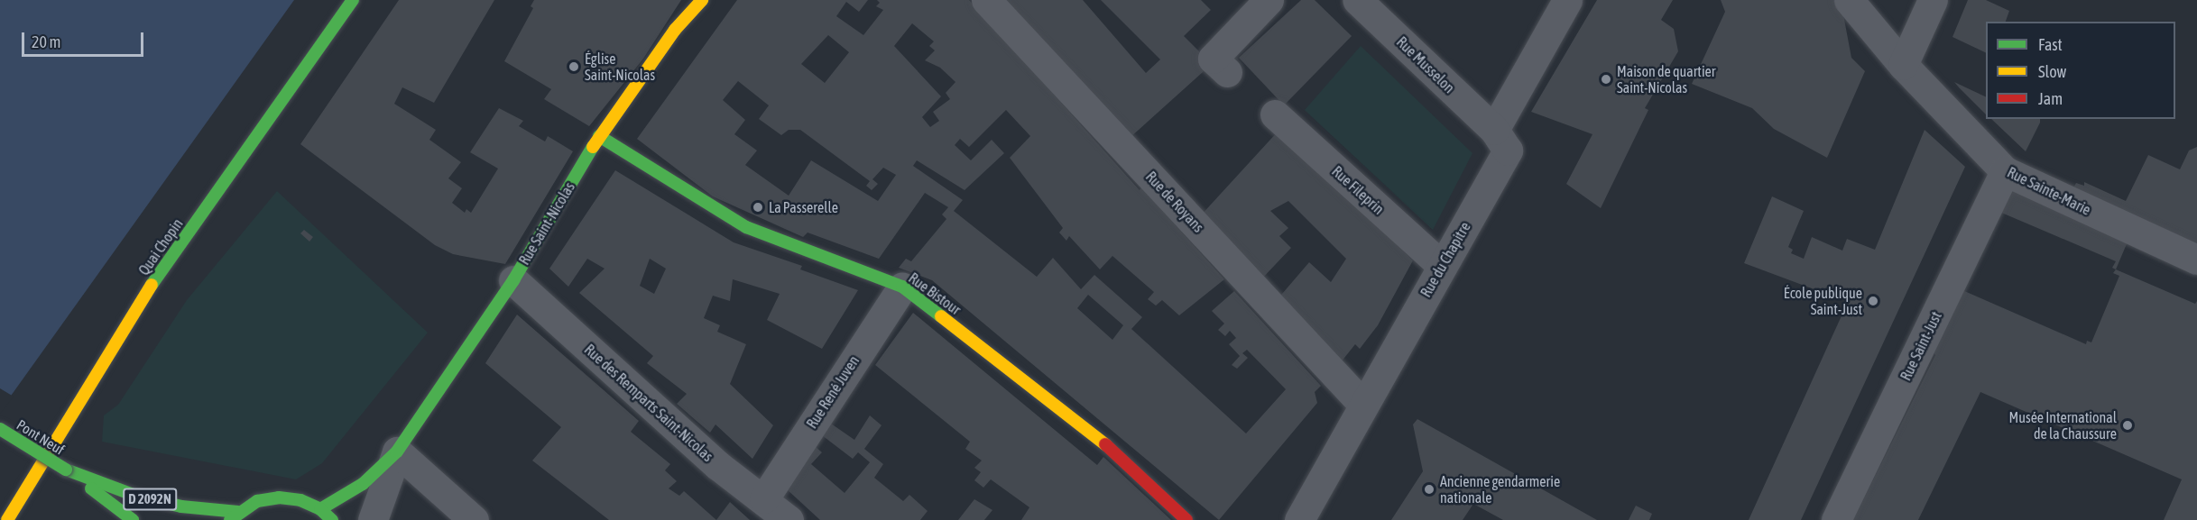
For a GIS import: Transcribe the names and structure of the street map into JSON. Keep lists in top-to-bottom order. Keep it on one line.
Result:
{"streets":{"street":["Rue Musselon","Rue Fileprin","Rue Sainte-Marie","Rue de Royans","Rue Saint-Nicolas","Quai Chopin","Rue du Chapitre","Rue Bistour","Rue Saint-Just","Rue René Juven","Rue des Remparts Saint-Nicolas","Pont Neuf","D 2092N"]},"crossings":[["Rue Musselon","Rue du Chapitre"],["Rue Fileprin","Rue du Chapitre"],["Rue Sainte-Marie","Rue Saint-Just"],["Rue de Royans","Rue du Chapitre"],["Rue Saint-Nicolas","Rue Bistour"],["Rue Saint-Nicolas","Rue des Remparts Saint-Nicolas"],["Rue Bistour","Rue René Juven"],["Rue René Juven","Rue des Remparts Saint-Nicolas"]],"places":["Église Saint-Nicolas","Maison de quartier Saint-Nicolas","La Passerelle","École publique Saint-Just","Musée International de la Chaussure","Ancienne gendarmerie nationale"],"legend":["Fast","Slow","Jam"],"scale_bar":"20 m"}
